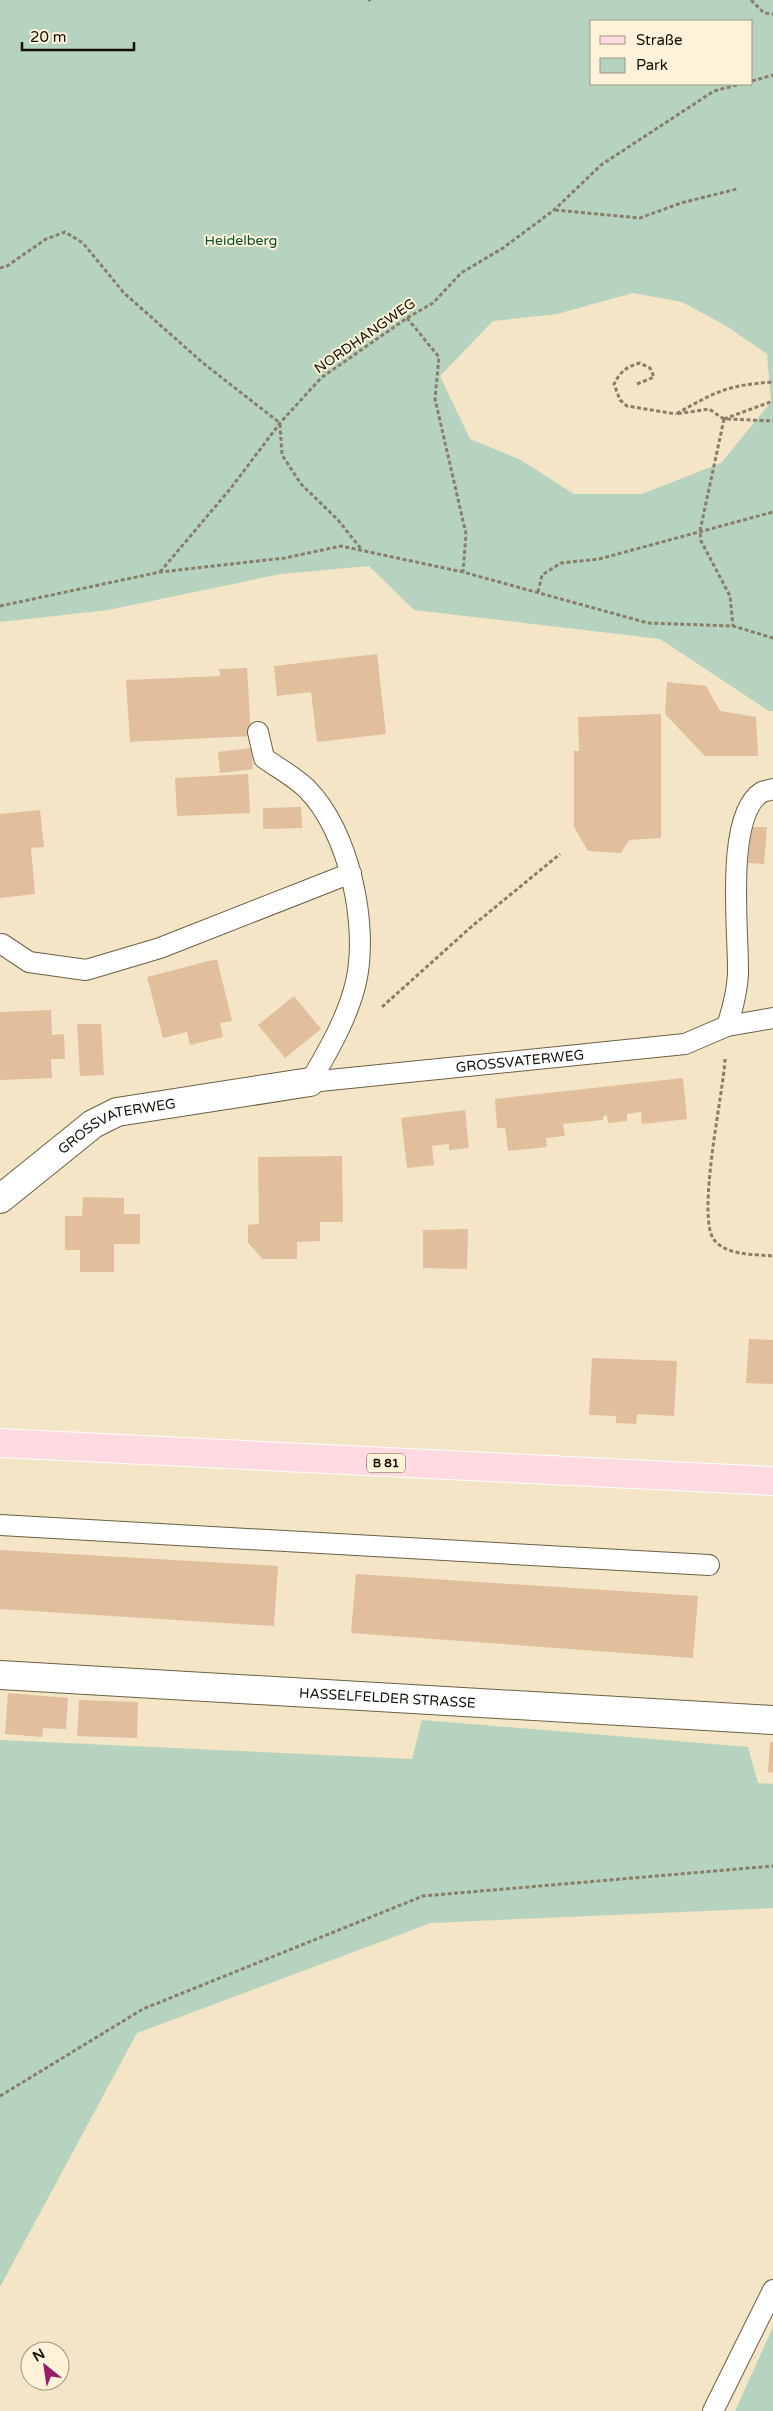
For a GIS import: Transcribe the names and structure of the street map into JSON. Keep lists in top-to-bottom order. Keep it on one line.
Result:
{"streets":{"main road":["B 81"],"street":["GROSSVATERWEG","HASSELFELDER STRASSE"],"path":["NORDHANGWEG"]},"parks":["Heidelberg"],"legend":["Straße","Park"],"scale_bar":"20 m","north":"top left"}
